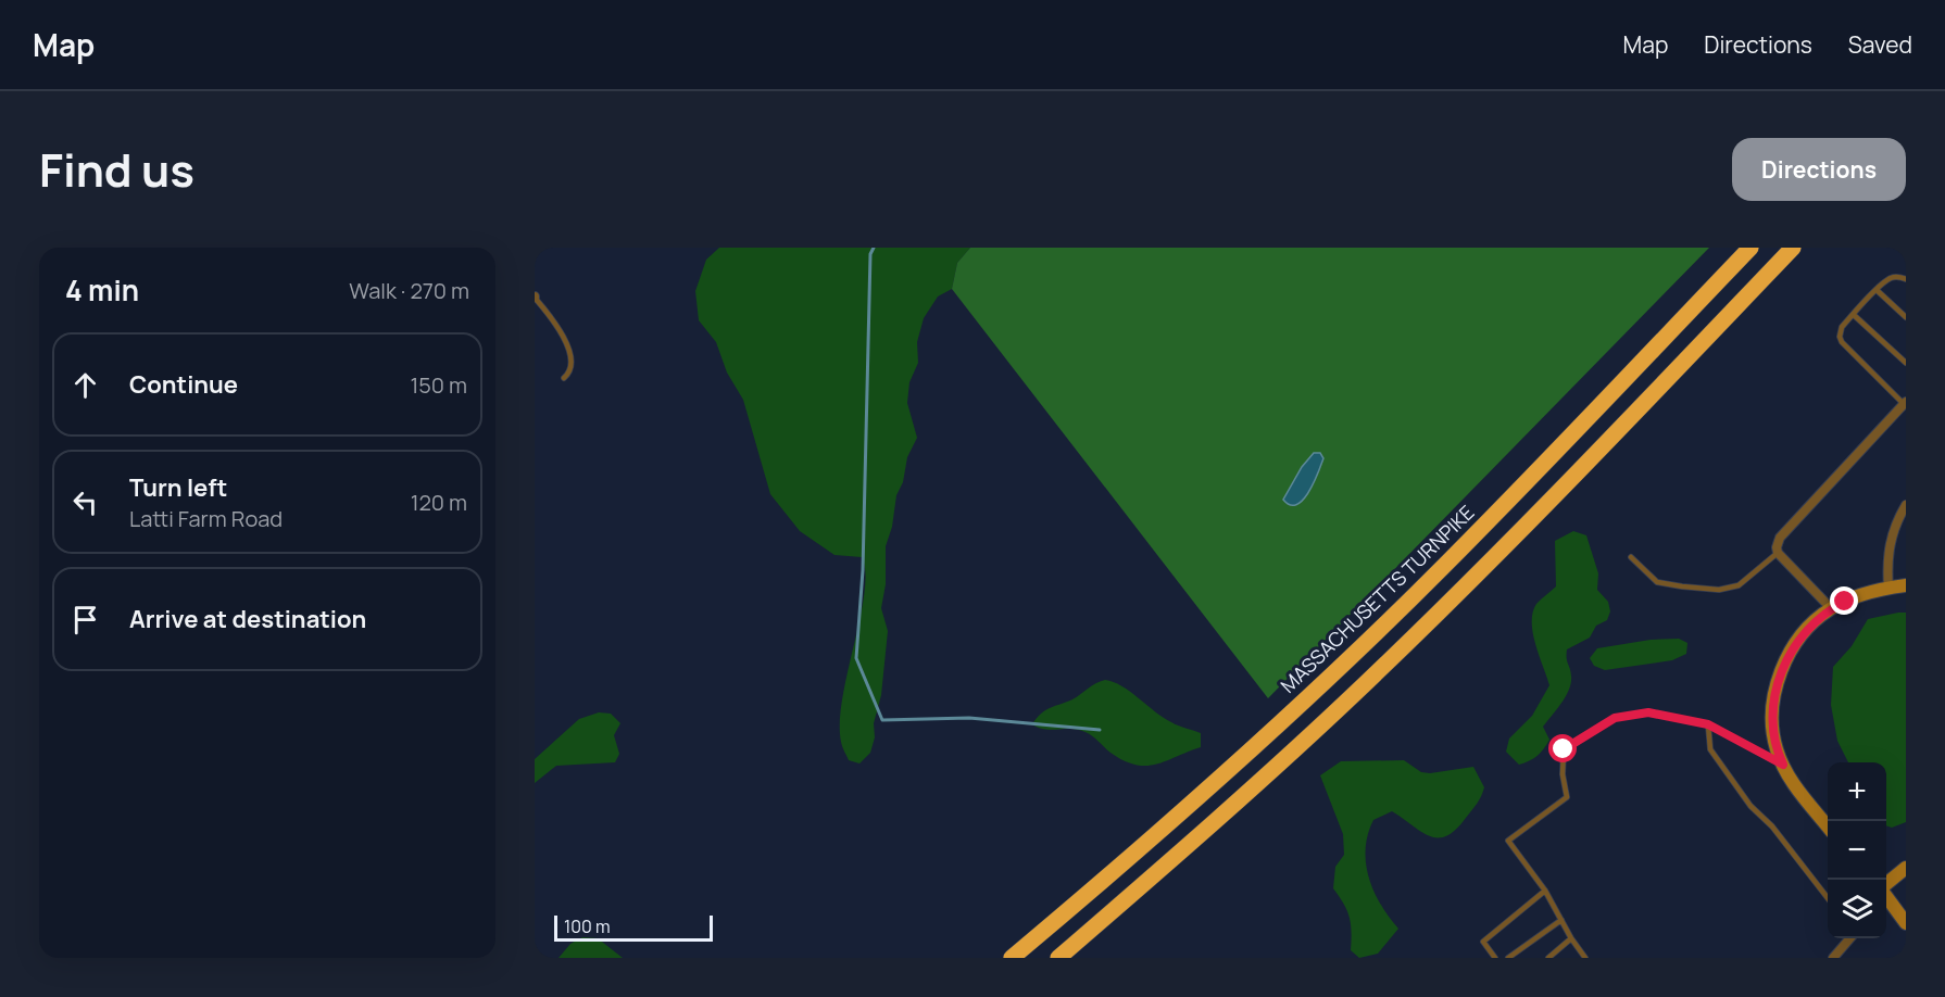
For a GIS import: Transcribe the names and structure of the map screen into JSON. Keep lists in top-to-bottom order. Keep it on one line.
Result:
{"streets":{"highway":["MASSACHUSETTS TURNPIKE"]},"scale_bar":"100 m","page":{"header":"Map","nav":["Map","Directions","Saved"],"title":"Find us","buttons":"Directions","heading":["4 min","Walk · 270 m"],"list":[["Continue","150 m"],["Turn left","Latti Farm Road","120 m"],"Arrive at destination"],"map_buttons":["+","−"],"scale":"100 m"}}
